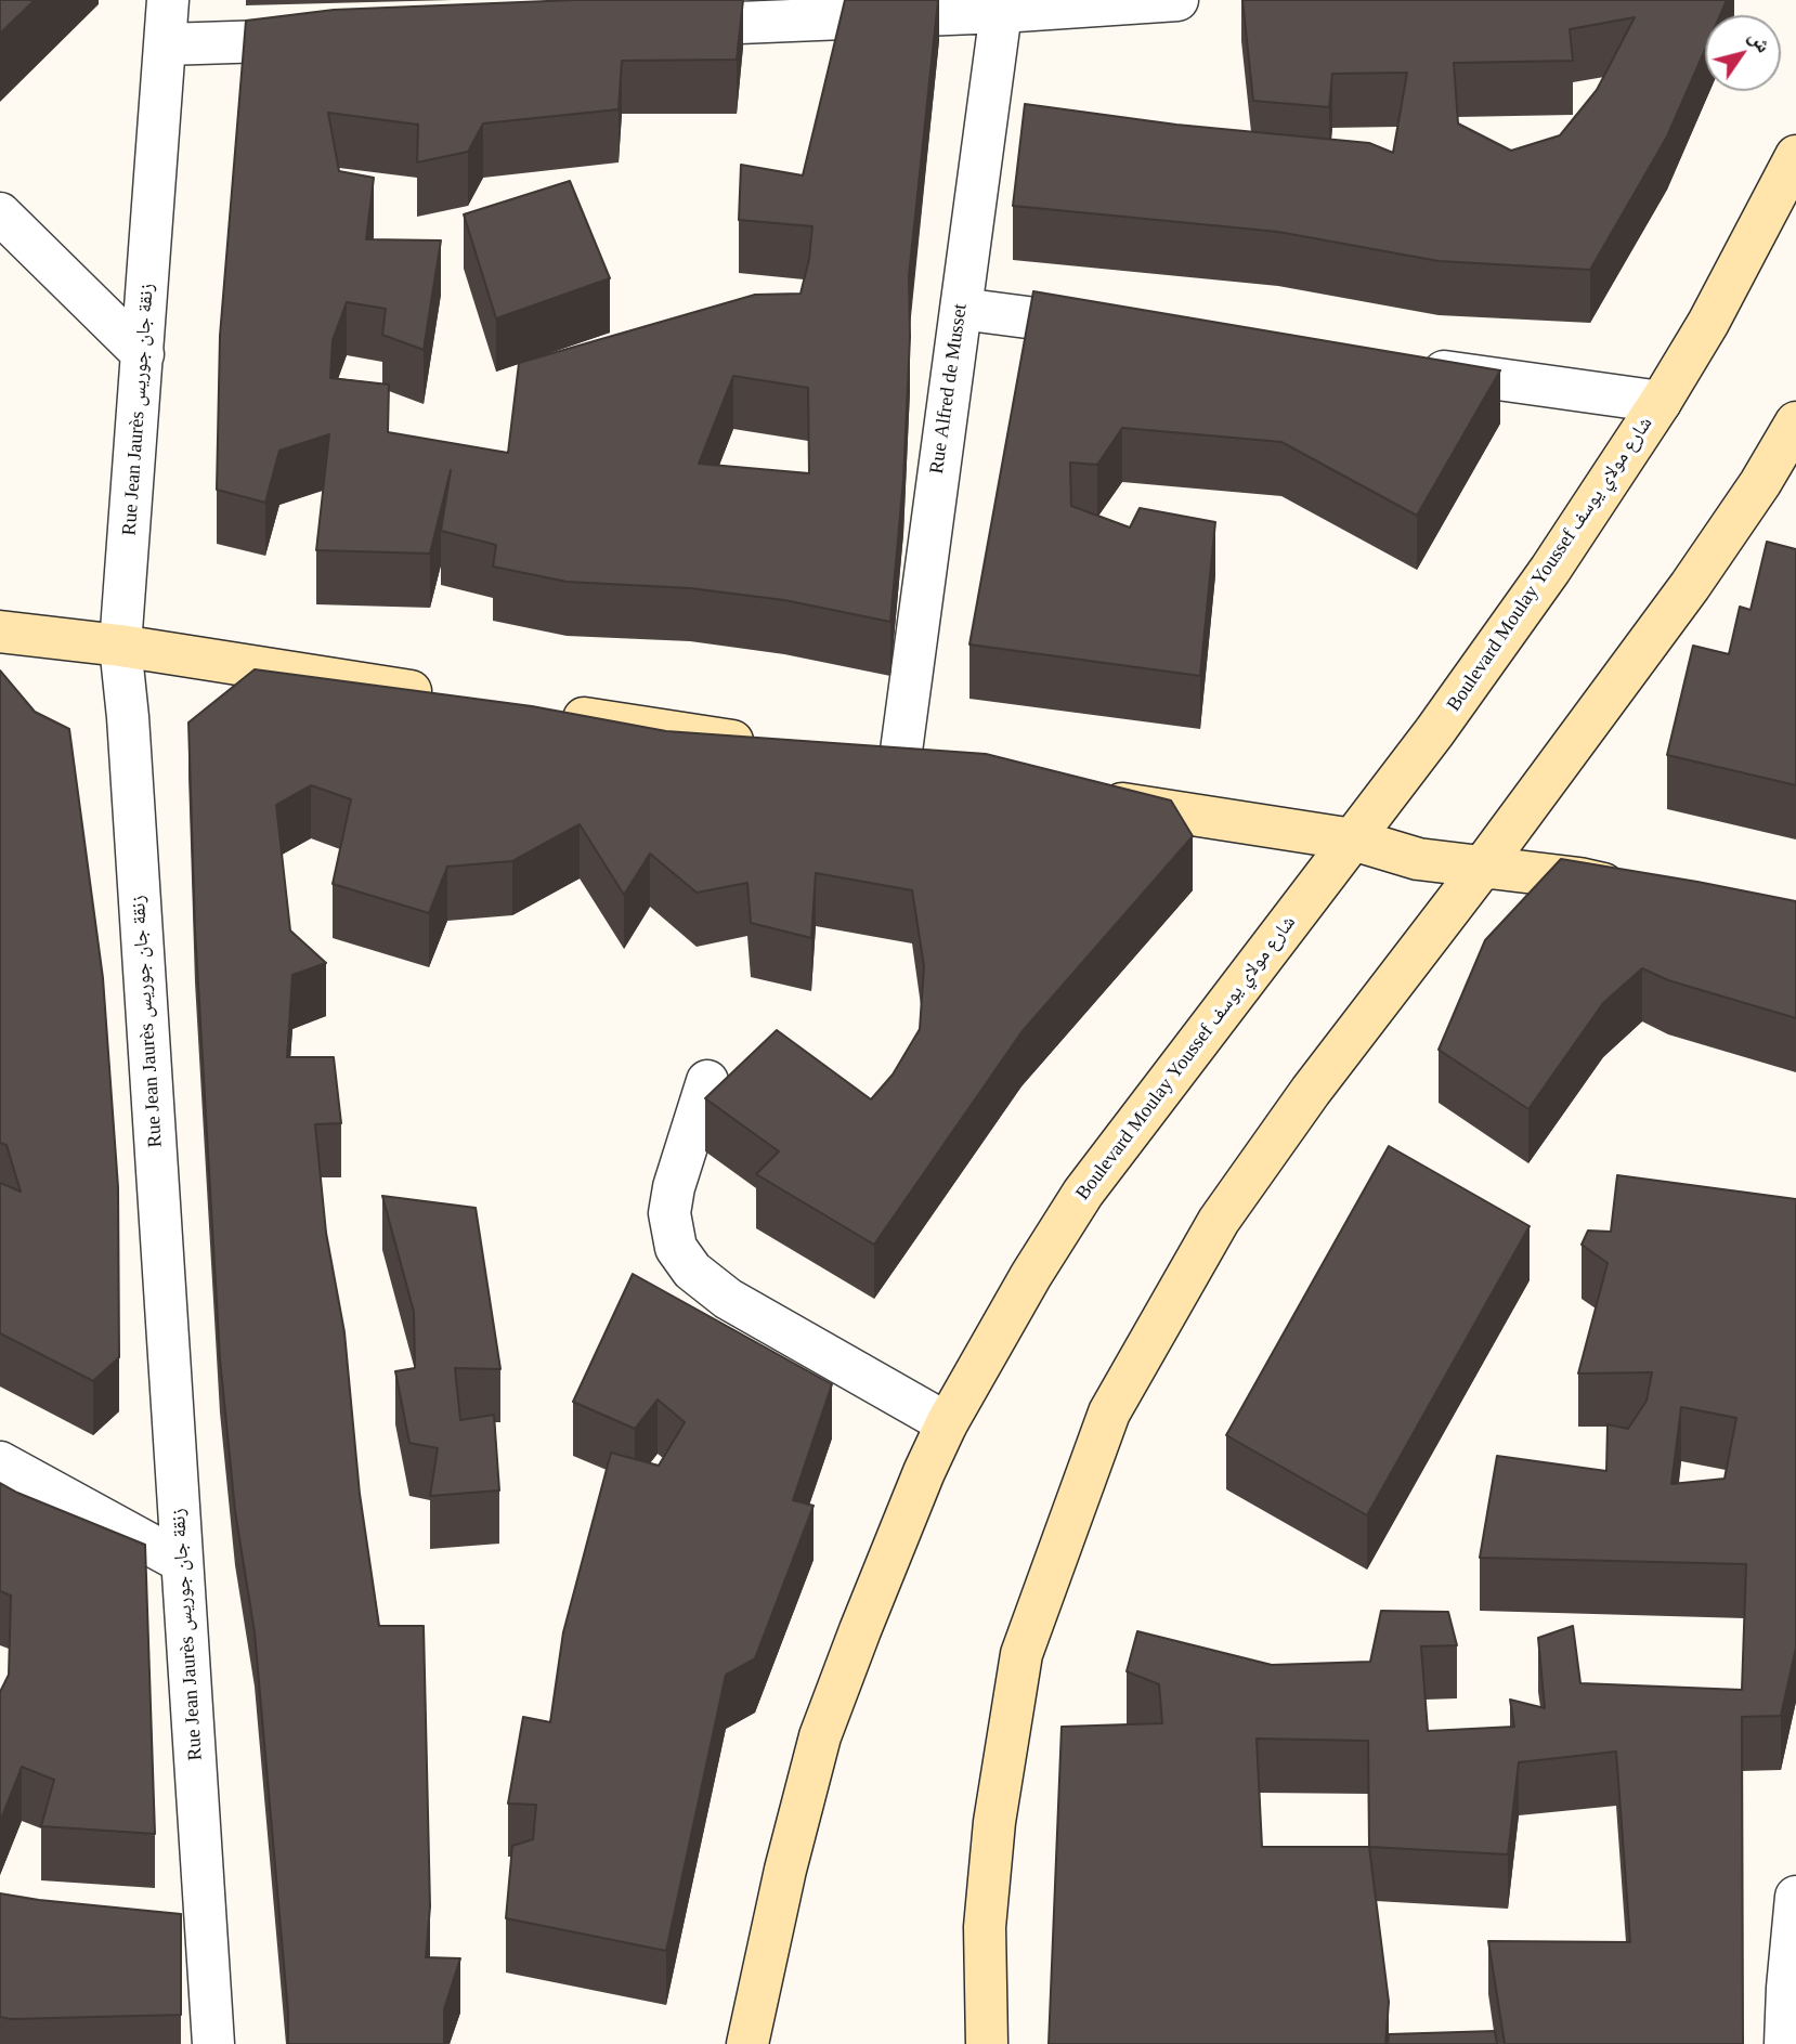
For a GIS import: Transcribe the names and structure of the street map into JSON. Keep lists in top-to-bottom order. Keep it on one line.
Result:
{"streets":{"main road":["Boulevard Moulay Youssef شارع مولاي يوسف"],"street":["Rue Alfred de Musset","Rue Jean Jaurès زنقة جان جوريس"]},"north":"top right"}
